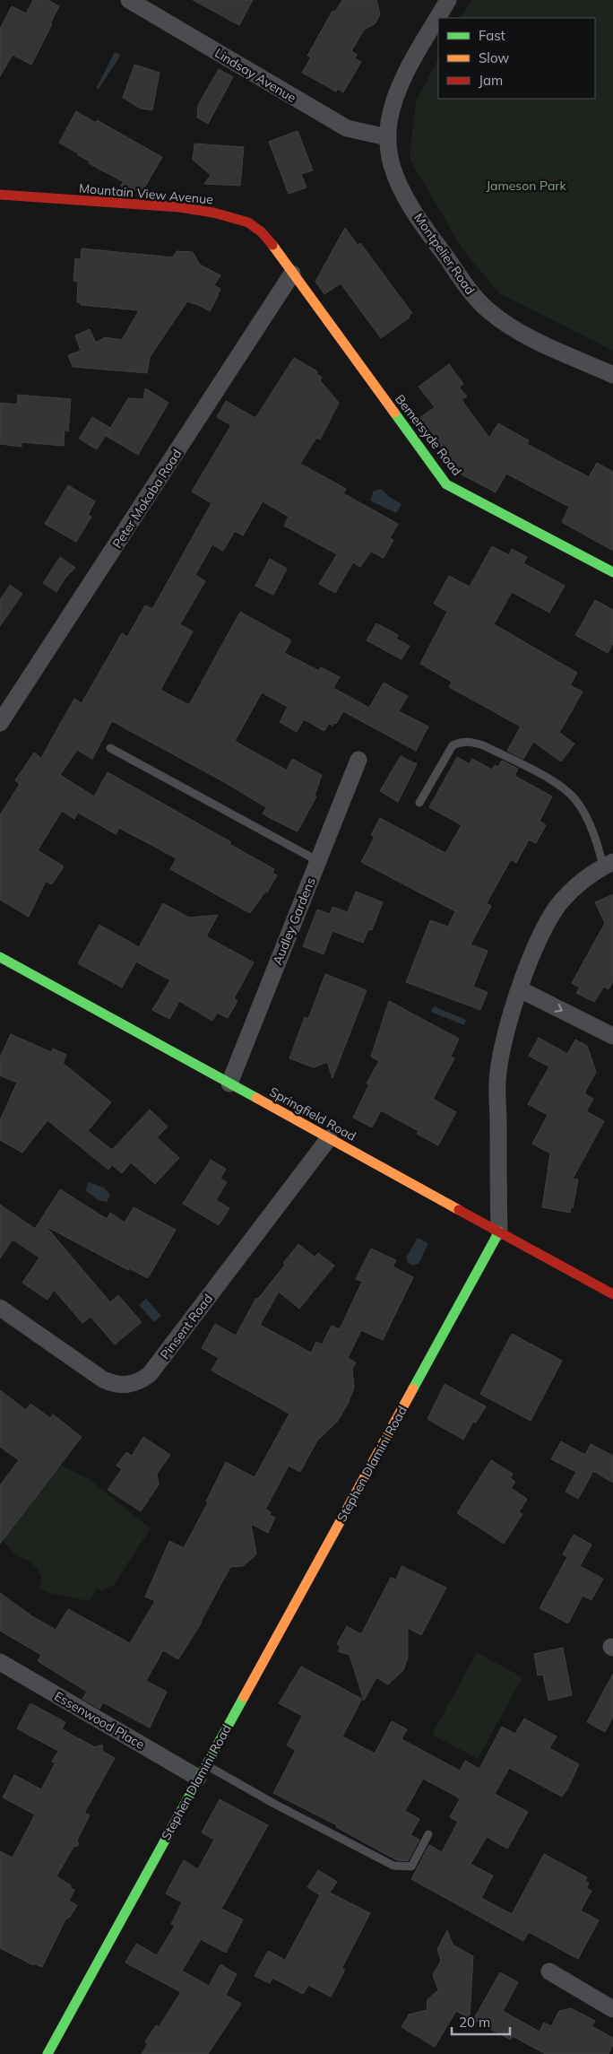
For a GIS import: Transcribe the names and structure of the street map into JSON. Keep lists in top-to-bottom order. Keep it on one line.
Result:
{"streets":{"street":["Lindsay Avenue","Mountain View Avenue","Montpelier Road","Bemersyde Road","Peter Mokaba Road","Audley Gardens","Springfield Road","Pinsent Road","Stephen Dlamini Road","Essenwood Place"]},"crossings":[["Lindsay Avenue","Montpelier Road"],["Mountain View Avenue","Bemersyde Road"],["Mountain View Avenue","Peter Mokaba Road"],["Bemersyde Road","Peter Mokaba Road"],["Audley Gardens","Springfield Road"],["Springfield Road","Pinsent Road"],["Springfield Road","Stephen Dlamini Road"],["Stephen Dlamini Road","Essenwood Place"]],"parks":["Jameson Park"],"legend":["Fast","Slow","Jam"],"scale_bar":"20 m"}
